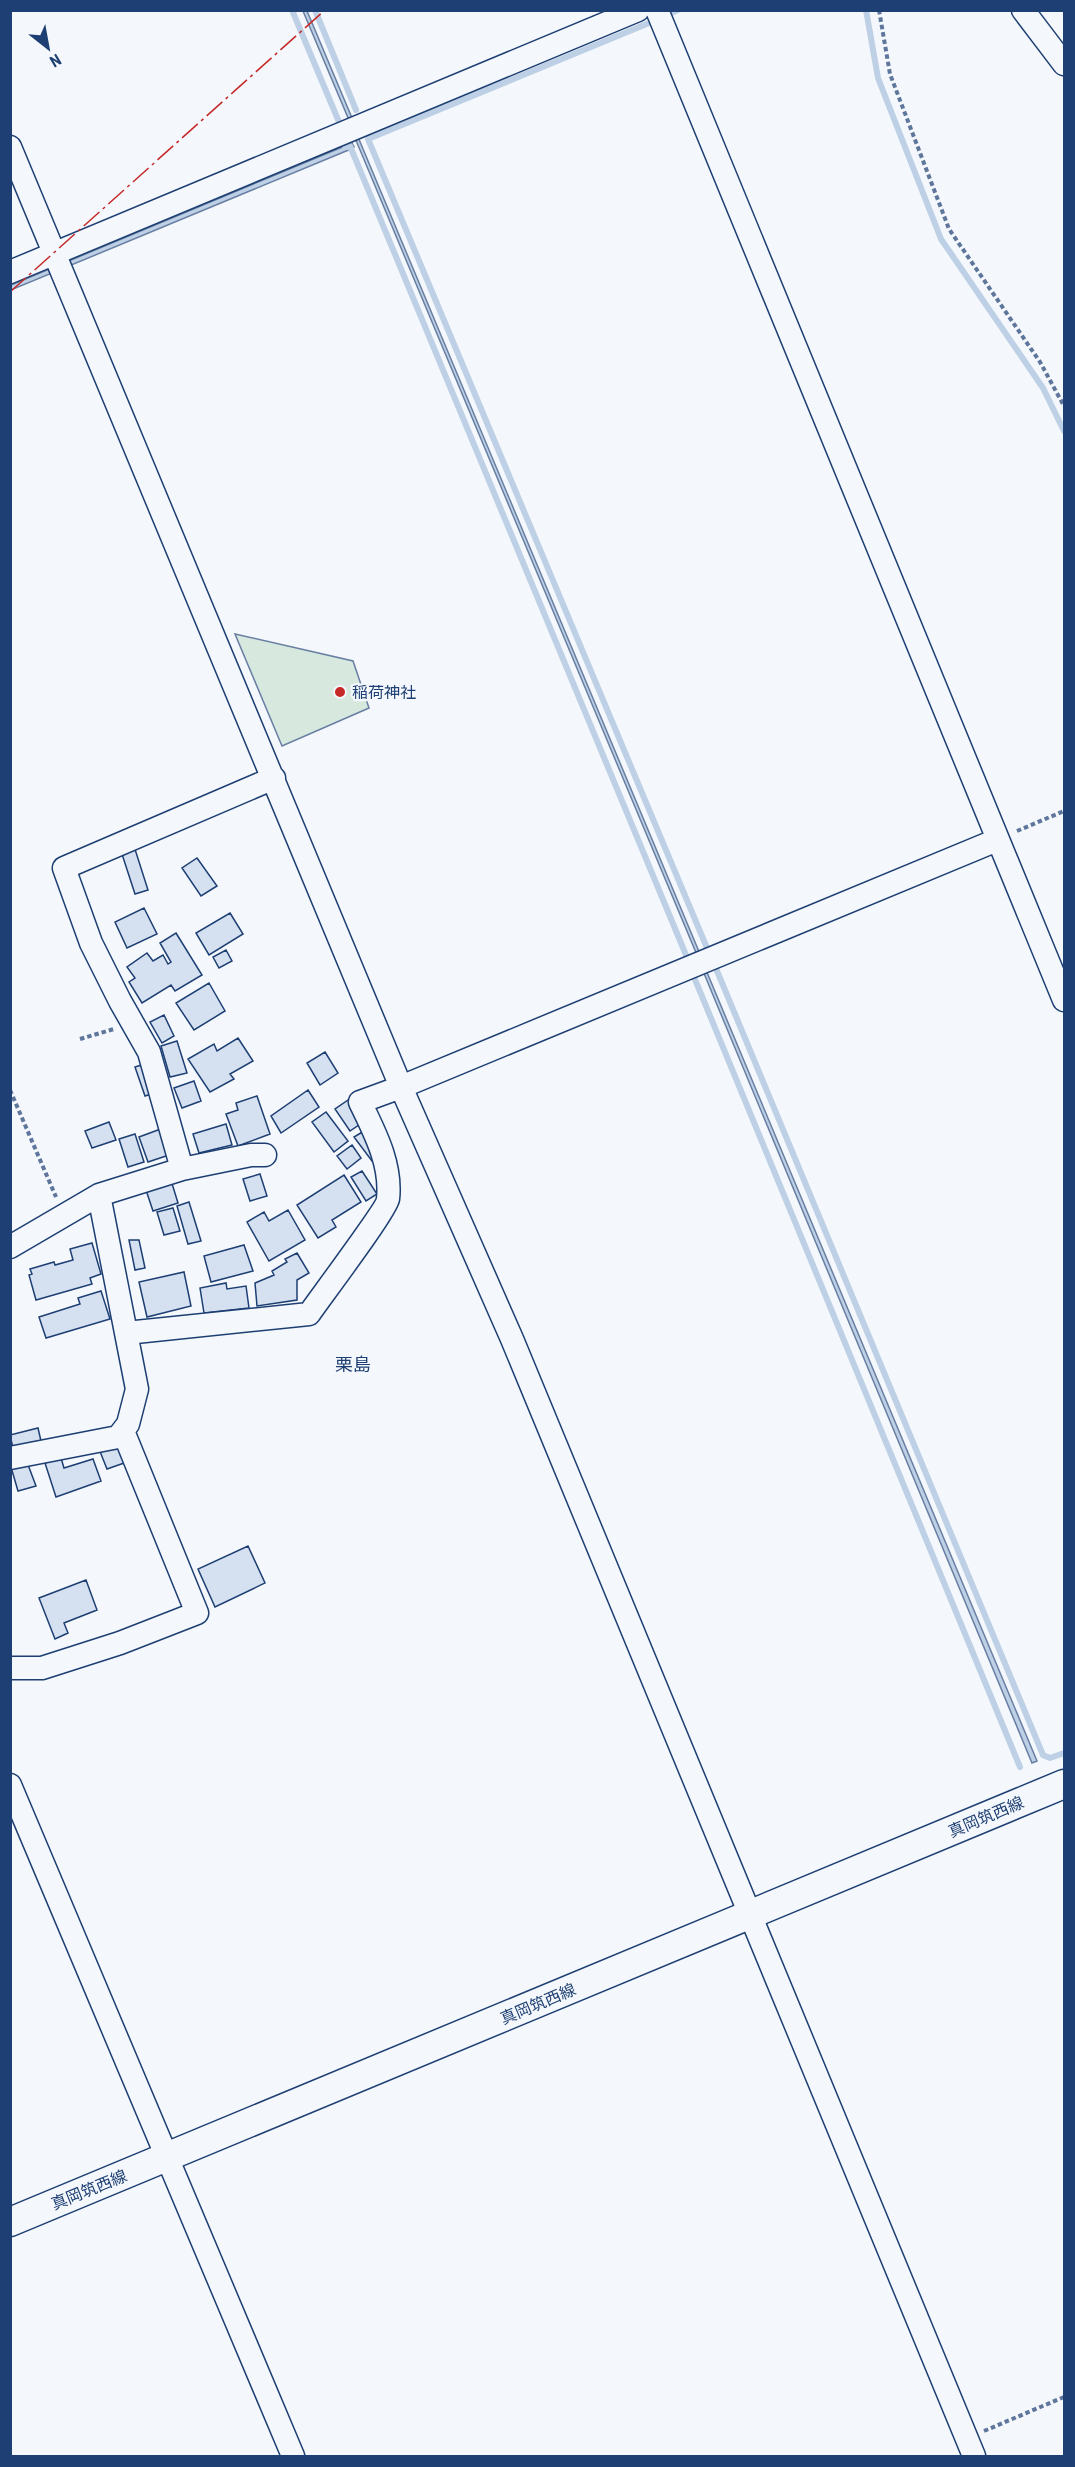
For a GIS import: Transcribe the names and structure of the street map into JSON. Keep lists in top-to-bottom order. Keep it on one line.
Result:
{"streets":{"main road":["真岡筑西線"]},"districts":["栗島"],"places":["稲荷神社"],"north":"bottom right"}
